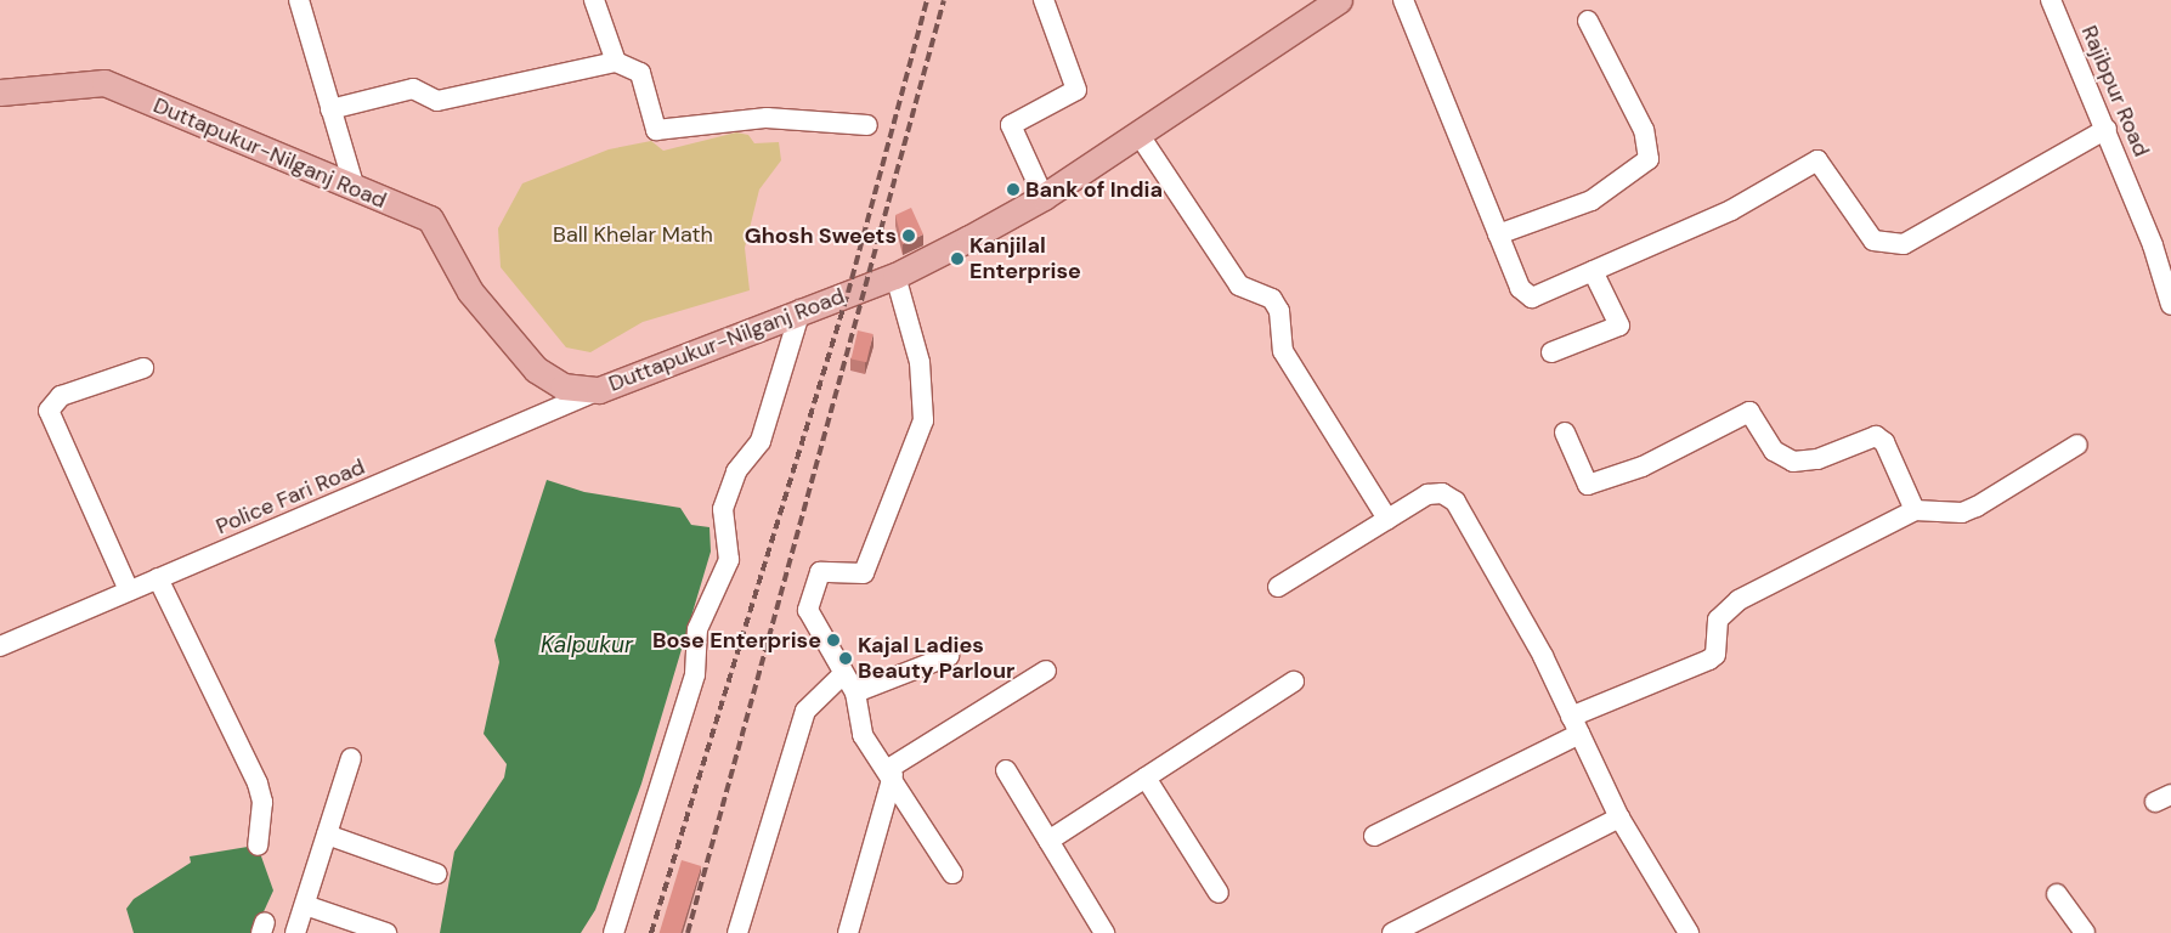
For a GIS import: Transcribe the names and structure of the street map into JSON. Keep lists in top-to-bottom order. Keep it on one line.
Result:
{"streets":{"main road":["Duttapukur-Nilganj Road"],"street":["Rajibpur Road","Police Fari Road"]},"crossings":[["Duttapukur-Nilganj Road","Police Fari Road"]],"water":["Kalpukur"],"parks":["Ball Khelar Math"],"places":["Bank of India","Ghosh Sweets","Kanjilal Enterprise","Bose Enterprise","Kajal Ladies Beauty Parlour"]}
